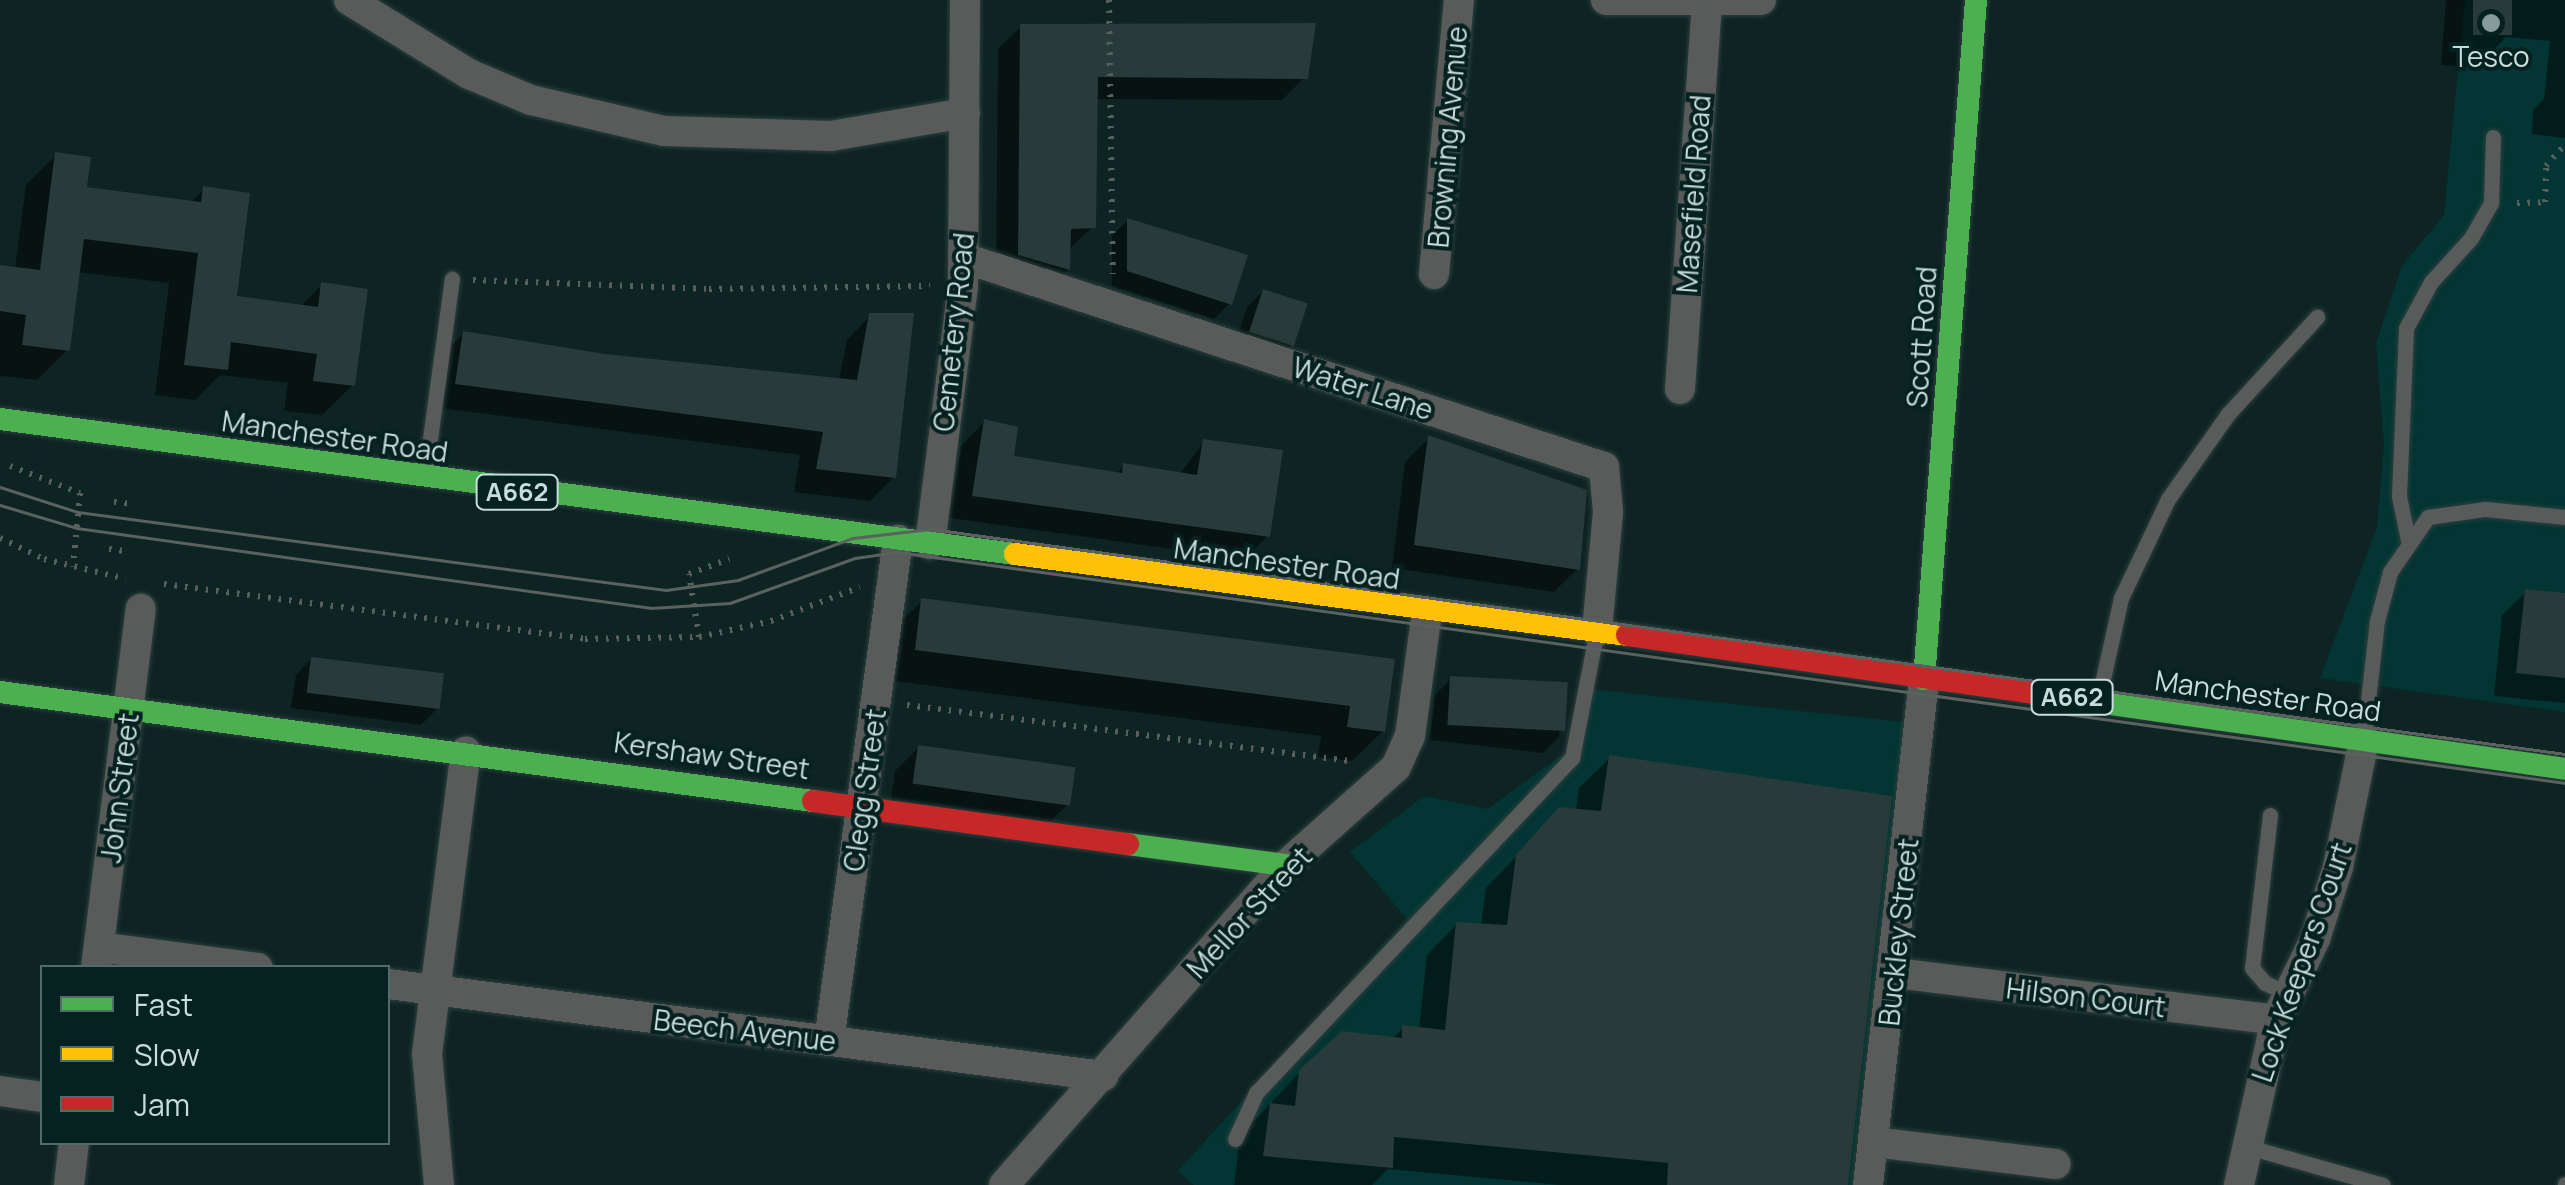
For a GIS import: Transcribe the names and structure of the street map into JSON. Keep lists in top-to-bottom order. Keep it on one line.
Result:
{"streets":{"main road":["Scott Road","Manchester Road","A662","Kershaw Street"],"street":["Browning Avenue","Masefield Road","Cemetery Road","Water Lane","John Street","Clegg Street","Mellor Street","Buckley Street","Lock Keepers Court","Hilson Court","Beech Avenue"]},"crossings":[["Cemetery Road","Water Lane"],["Cemetery Road","Manchester Road"],["Scott Road","Manchester Road"],["Scott Road","Buckley Street"],["Water Lane","Manchester Road"],["Manchester Road","Clegg Street"],["Manchester Road","Mellor Street"],["Manchester Road","Buckley Street"],["Manchester Road","Lock Keepers Court"],["Kershaw Street","John Street"],["Kershaw Street","Clegg Street"],["Kershaw Street","Mellor Street"],["Clegg Street","Beech Avenue"],["Mellor Street","Beech Avenue"],["Buckley Street","Hilson Court"],["Lock Keepers Court","Hilson Court"]],"places":["Tesco"],"legend":["Fast","Slow","Jam"]}
